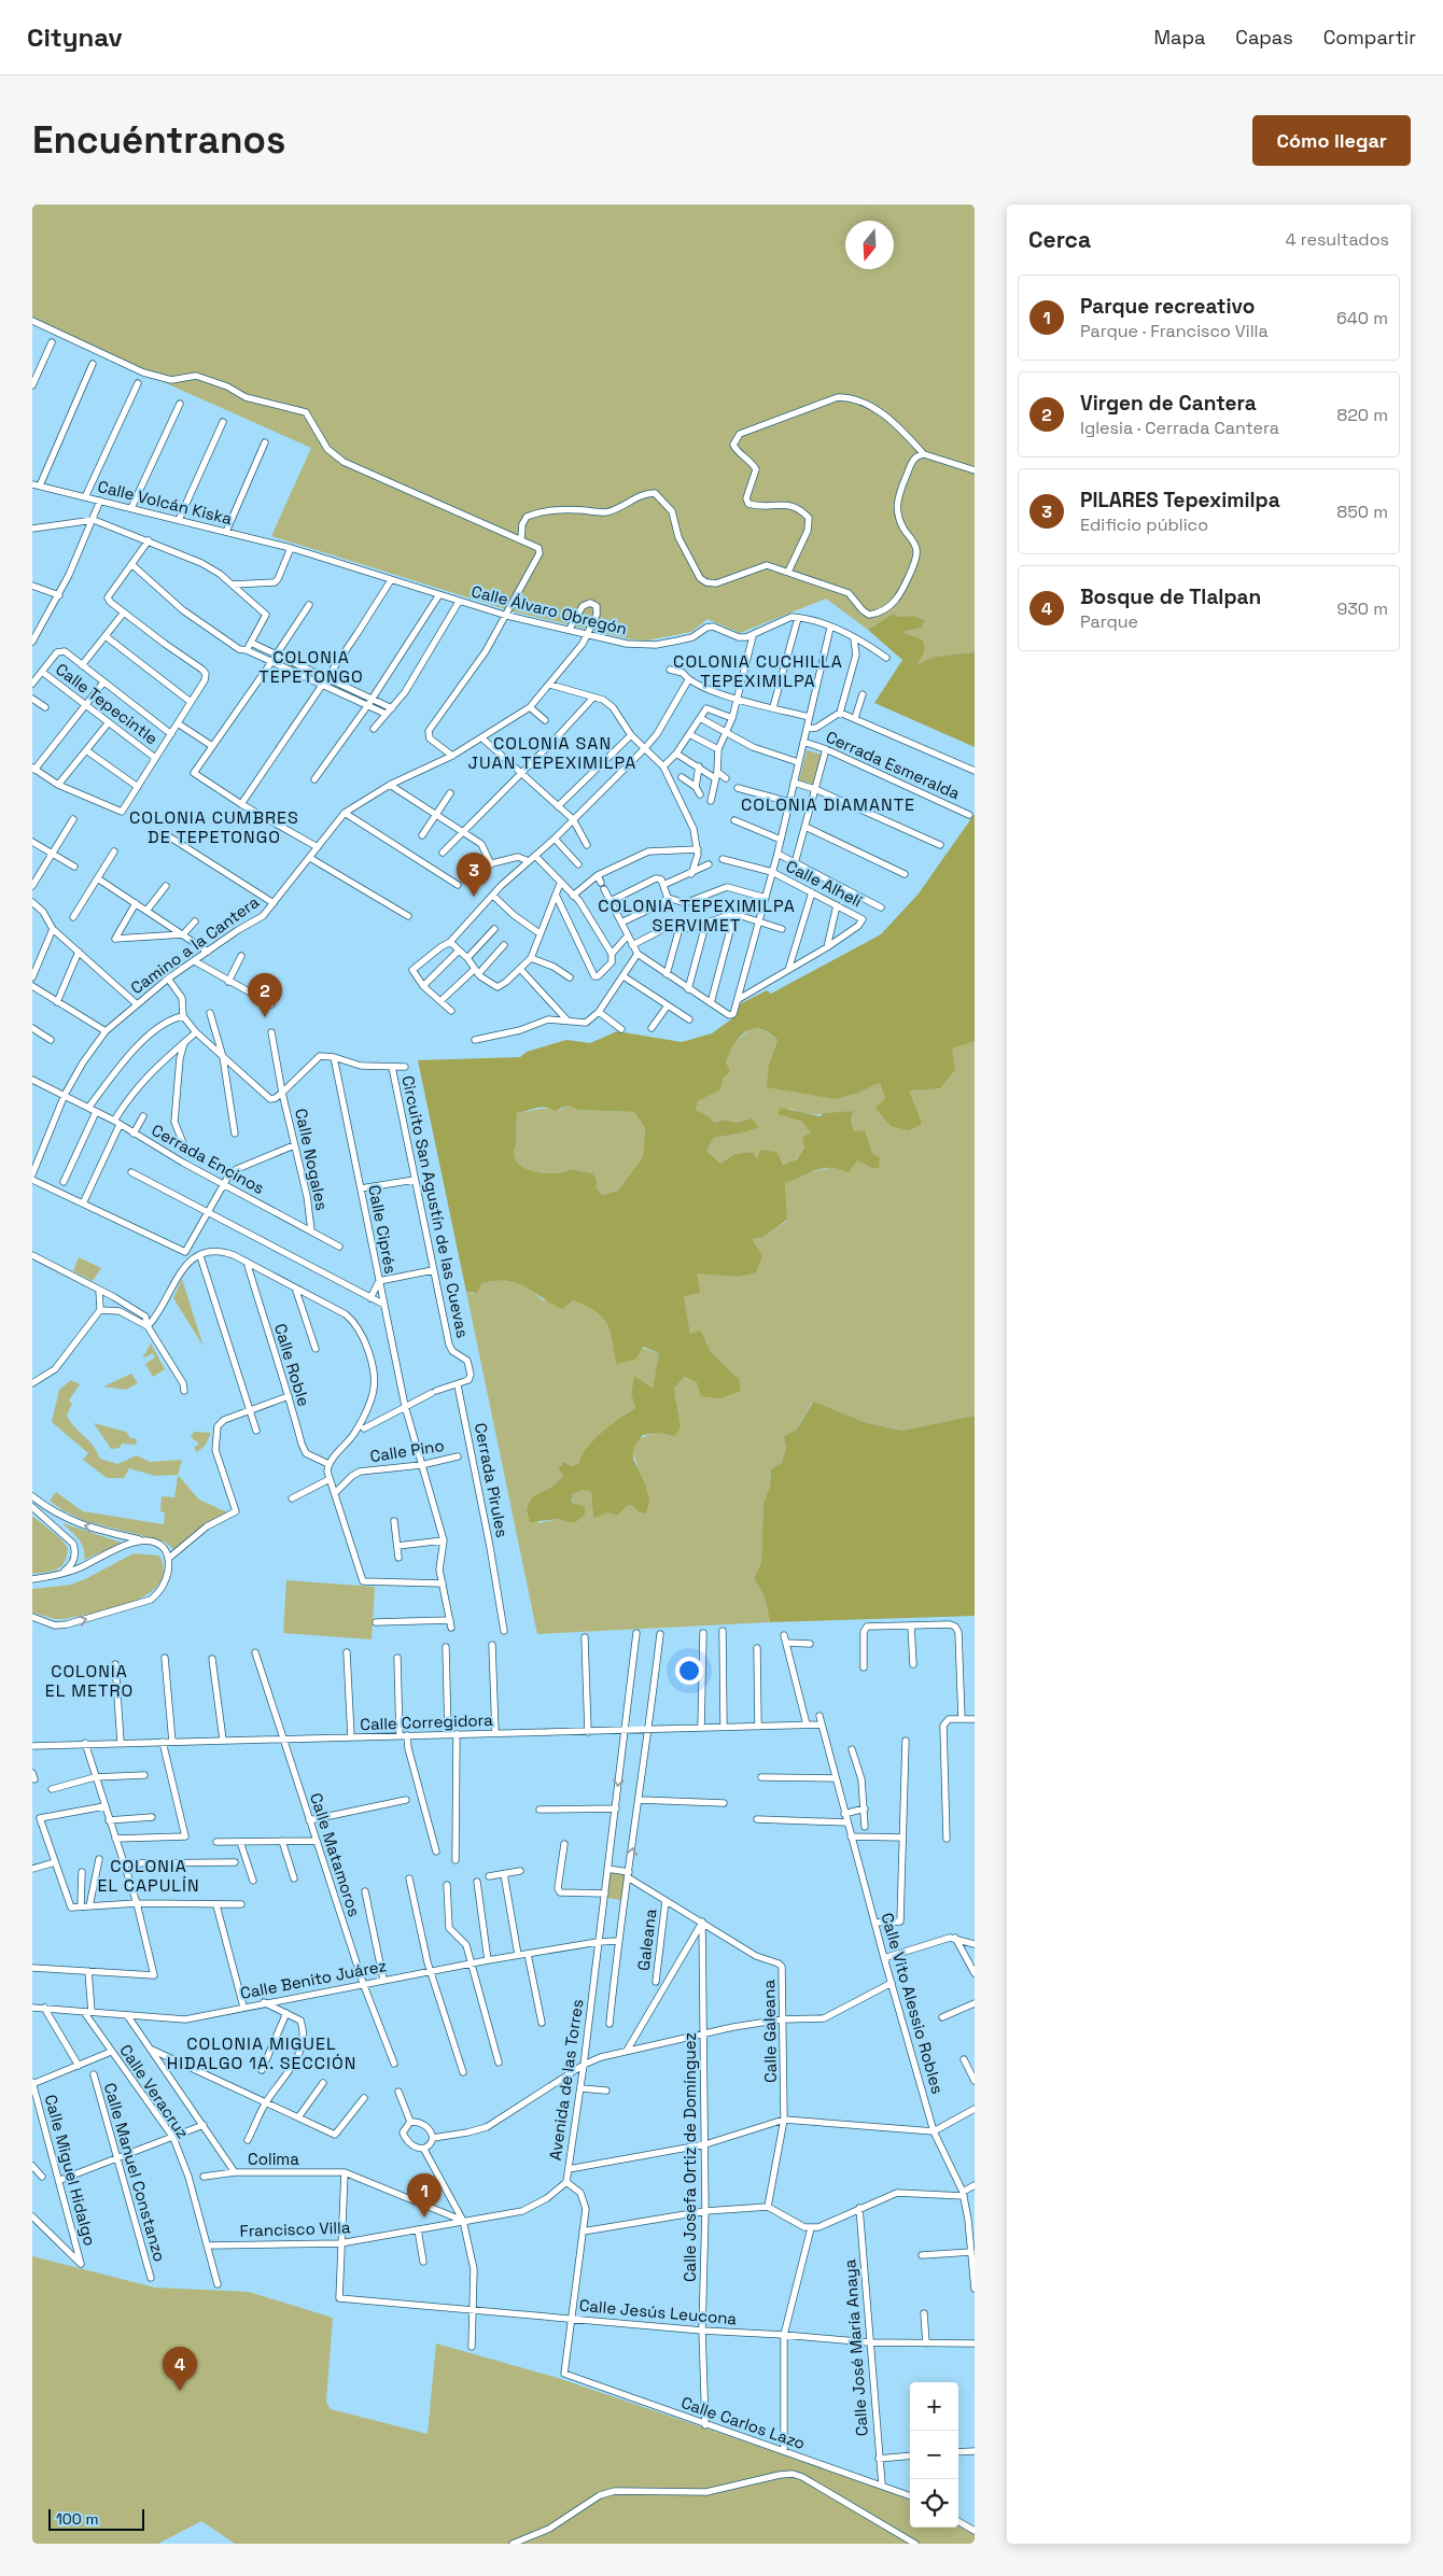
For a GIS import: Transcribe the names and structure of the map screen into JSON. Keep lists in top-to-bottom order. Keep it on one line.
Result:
{"streets":{"street":["Calle Volcán Kiska","Calle Álvaro Obregón","Calle Tepecintle","Cerrada Esmeralda","Calle Alhelí","Camino a la Cantera","Cerrada Encinos","Calle Nogales","Circuito San Agustín de las Cuevas","Calle Ciprés","Calle Roble","Calle Pino","Cerrada Pirules","Calle Corregidora","Calle Matamoros","Galeana","Calle Benito Juárez","Calle Vito Alessio Robles","Calle Galeana","Avenida de las Torres","Calle Veracruz","Calle Josefa Ortiz de Domínguez","Colima","Calle Miguel Hidalgo","Calle Manuel Constanzo","Francisco Villa","Calle Jesús Leucona","Calle José María Anaya","Calle Carlos Lazo"]},"crossings":[["Calle Volcán Kiska","Calle Álvaro Obregón"],["Calle Álvaro Obregón","Camino a la Cantera"],["Camino a la Cantera","Cerrada Encinos"],["Cerrada Encinos","Calle Nogales"],["Circuito San Agustín de las Cuevas","Cerrada Pirules"],["Calle Ciprés","Calle Pino"],["Calle Corregidora","Calle Matamoros"],["Calle Corregidora","Calle Vito Alessio Robles"],["Calle Corregidora","Avenida de las Torres"],["Calle Matamoros","Calle Benito Juárez"],["Galeana","Calle Galeana"],["Calle Benito Juárez","Avenida de las Torres"],["Calle Benito Juárez","Calle Veracruz"],["Calle Galeana","Calle Josefa Ortiz de Domínguez"],["Avenida de las Torres","Francisco Villa"],["Avenida de las Torres","Calle Jesús Leucona"],["Avenida de las Torres","Calle Carlos Lazo"],["Calle Veracruz","Francisco Villa"],["Calle Josefa Ortiz de Domínguez","Calle Jesús Leucona"],["Calle Josefa Ortiz de Domínguez","Calle Carlos Lazo"],["Francisco Villa","Calle Jesús Leucona"],["Calle Jesús Leucona","Calle José María Anaya"],["Calle José María Anaya","Calle Carlos Lazo"]],"districts":["COLONIA TEPETONGO","COLONIA CUCHILLA TEPEXIMILPA","COLONIA SAN JUAN TEPEXIMILPA","COLONIA DIAMANTE","COLONIA CUMBRES DE TEPETONGO","COLONIA TEPEXIMILPA SERVIMET","COLONIA EL METRO","COLONIA EL CAPULÍN","COLONIA MIGUEL HIDALGO 1A. SECCIÓN"],"scale_bar":"100 m","north":"bottom","page":{"header":"Citynav","nav":["Mapa","Capas","Compartir"],"buttons":"Cómo llegar","title":"Encuéntranos","heading":["Cerca","4 resultados"],"list":[{"mark":"1","name":"Parque recreativo","note":"Parque · Francisco Villa","value":"640 m"},{"mark":"2","name":"Virgen de Cantera","note":"Iglesia · Cerrada Cantera","value":"820 m"},{"mark":"3","name":"PILARES Tepeximilpa","note":"Edificio público","value":"850 m"},{"mark":"4","name":"Bosque de Tlalpan","note":"Parque","value":"930 m"}],"pins":["3","2","1","4"],"map_buttons":["+","−"],"scale":"100 m"}}
